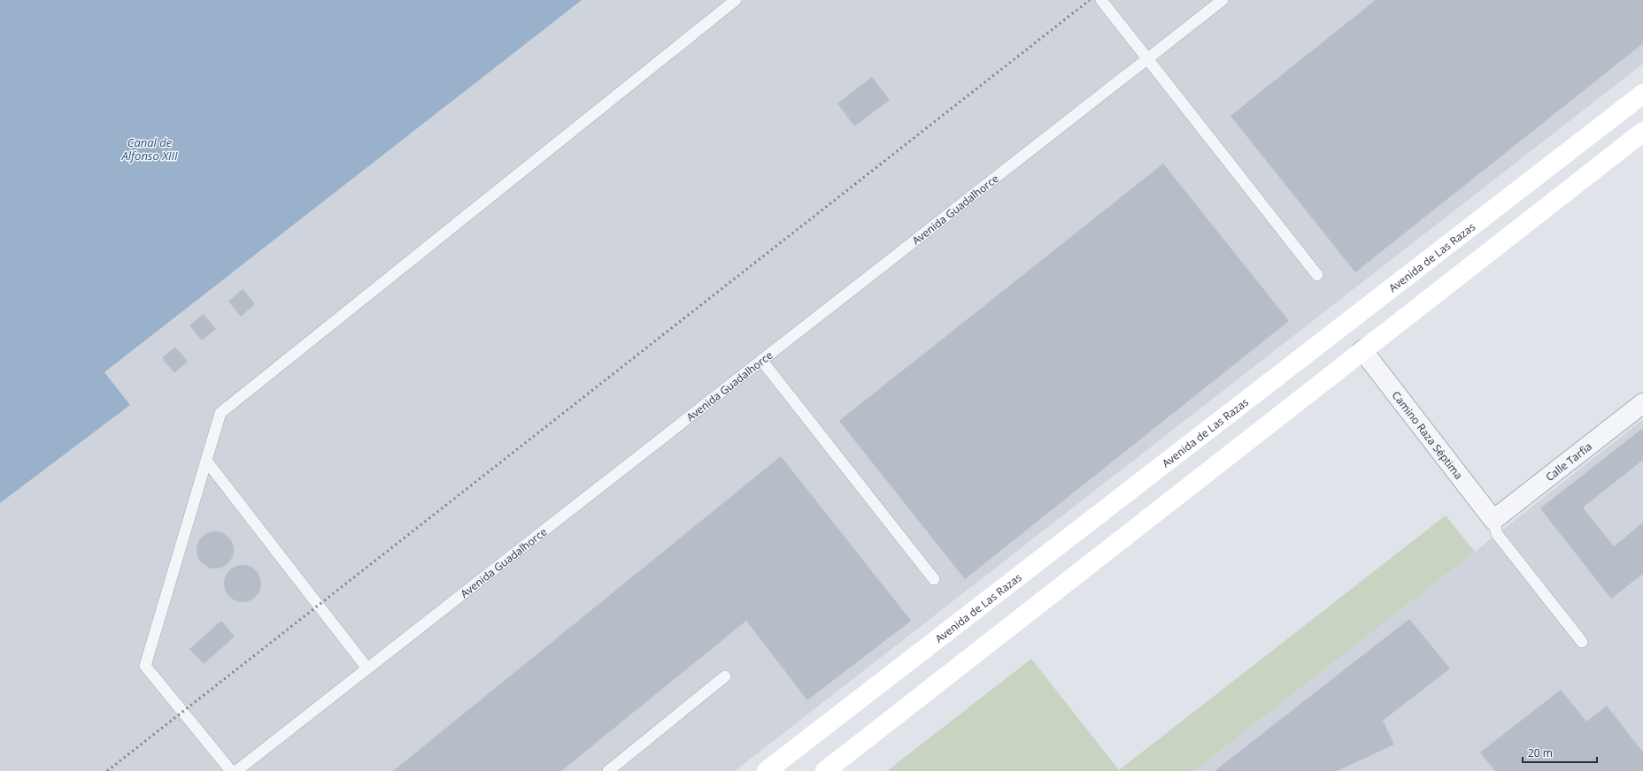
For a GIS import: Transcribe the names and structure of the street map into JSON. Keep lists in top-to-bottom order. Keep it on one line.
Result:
{"streets":{"main road":["Avenida de Las Razas"],"street":["Camino Raza Séptima","Calle Tarfia"],"lane":["Avenida Guadalhorce"]},"crossings":[["Camino Raza Séptima","Calle Tarfia"]],"water":["Canal de Alfonso XIII"],"scale_bar":"20 m"}
